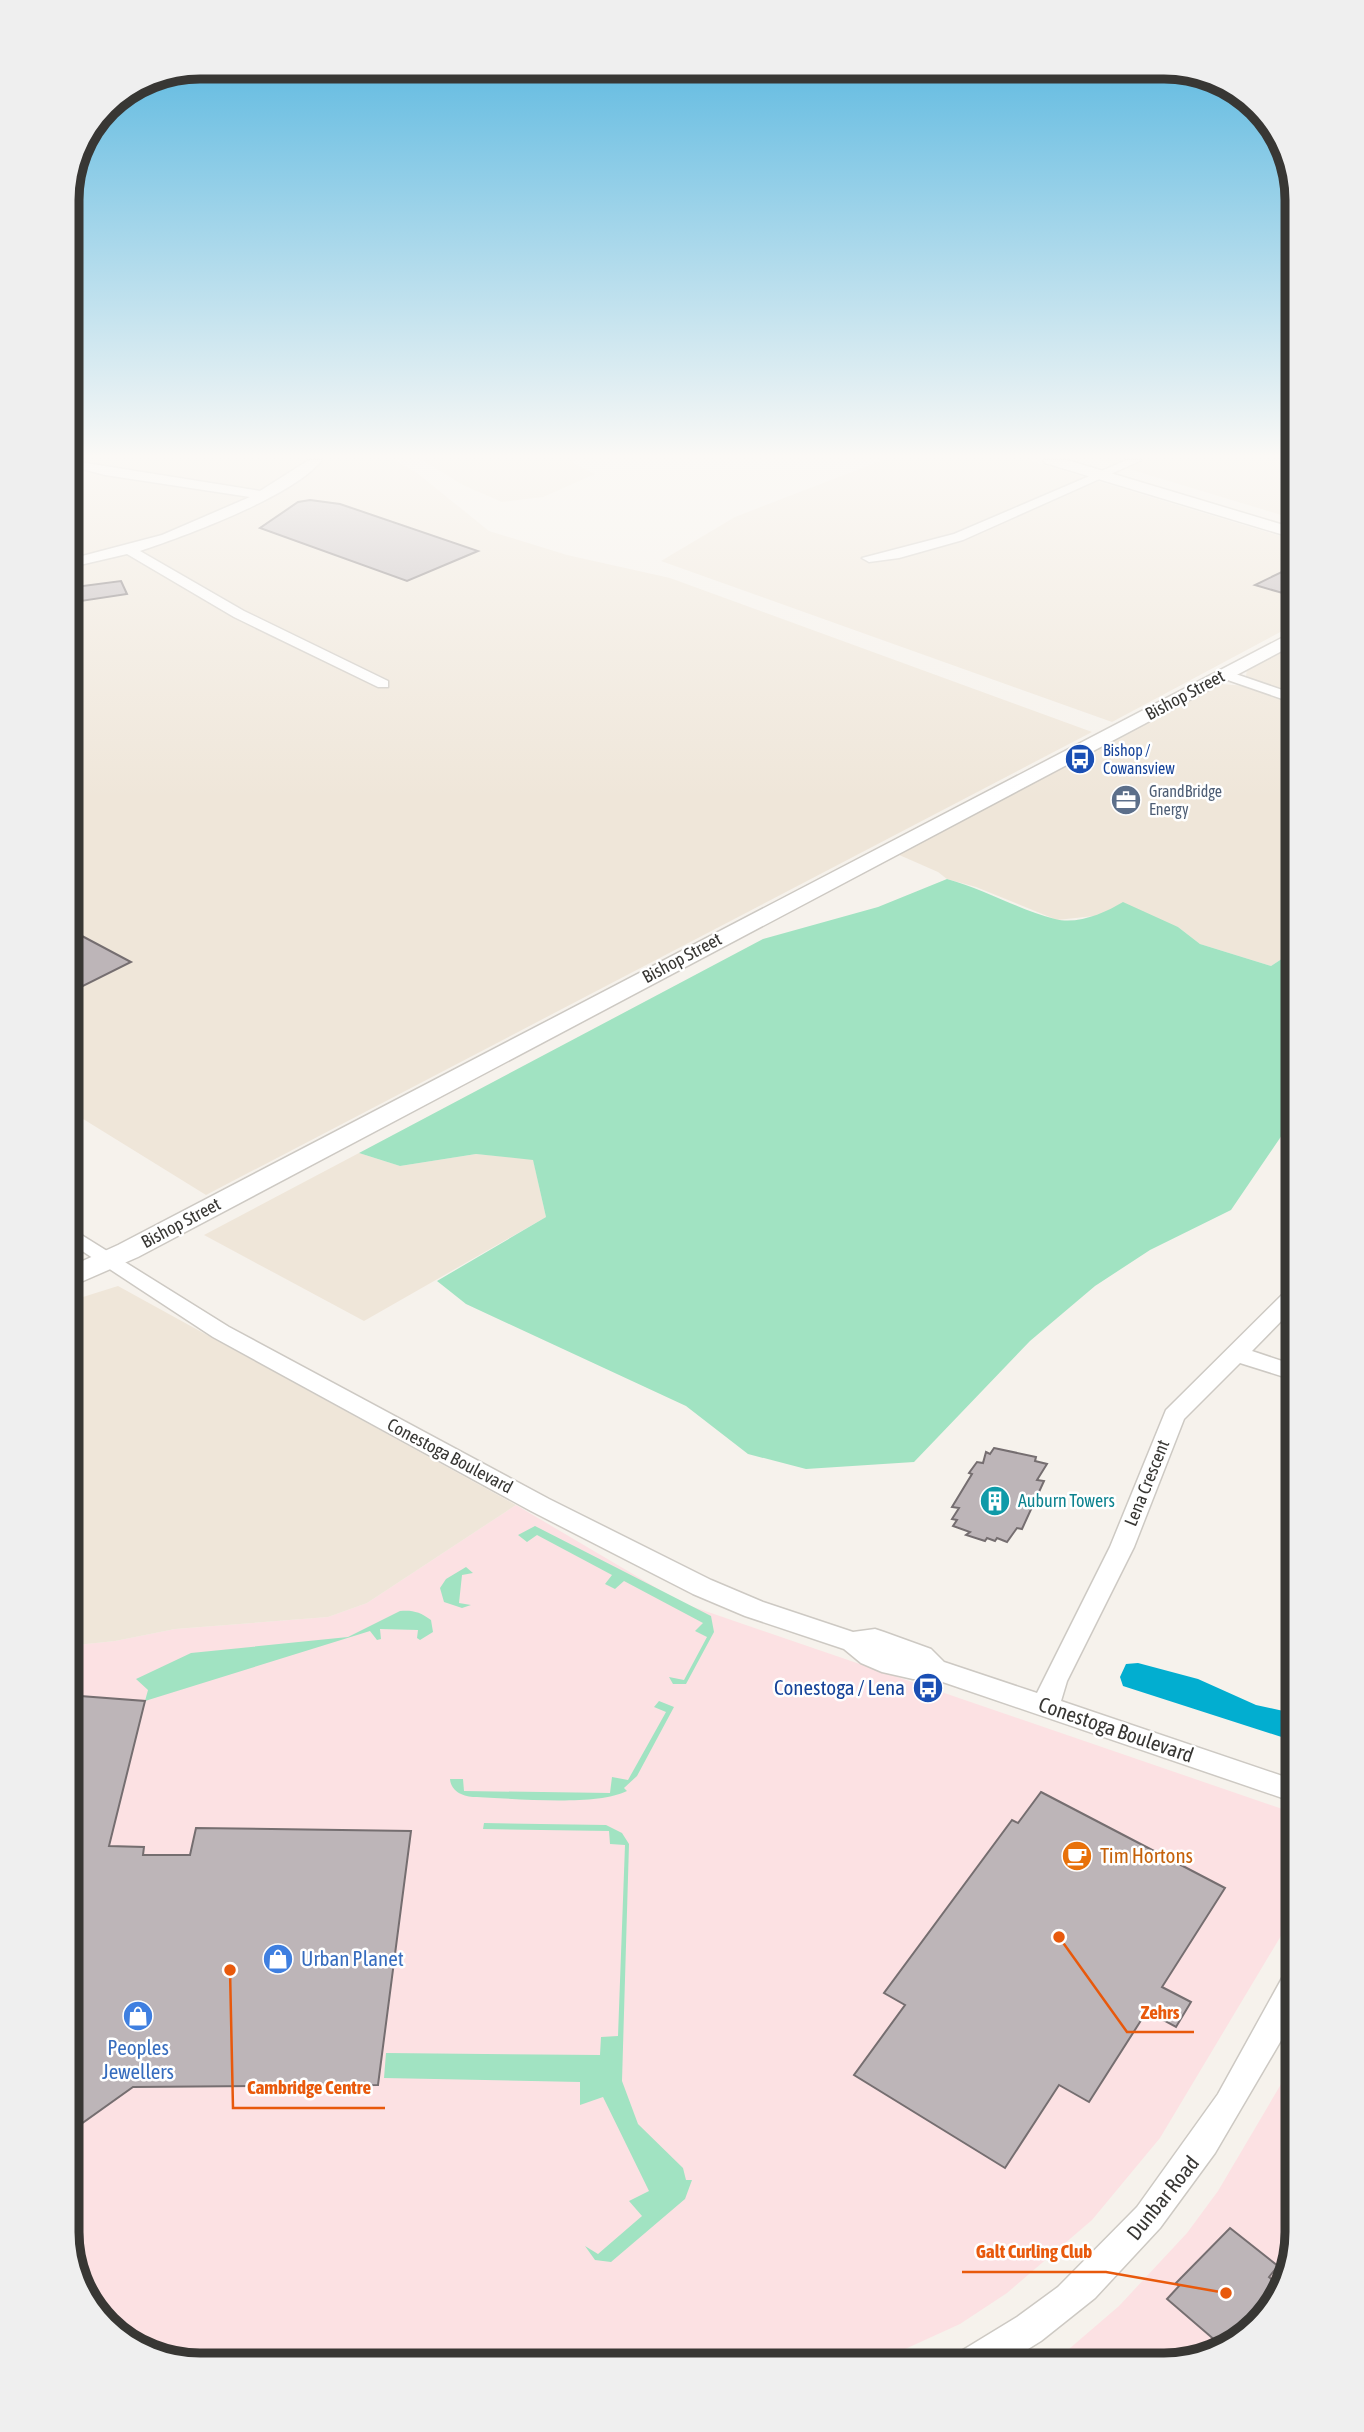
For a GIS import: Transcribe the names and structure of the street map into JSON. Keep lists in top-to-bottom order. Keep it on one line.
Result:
{"streets":{"main road":["Bishop Street"],"street":["Conestoga Boulevard","Lena Crescent","Dunbar Road"]},"crossings":[["Bishop Street","Conestoga Boulevard"],["Conestoga Boulevard","Lena Crescent"]],"places":{"bus stop":["Bishop / Cowansview","Conestoga / Lena"],"office":["GrandBridge Energy"],"building":["Auburn Towers"],"cafe":["Tim Hortons"],"other":["Zehrs","Cambridge Centre","Galt Curling Club"],"shop":["Urban Planet","Peoples Jewellers"]}}
